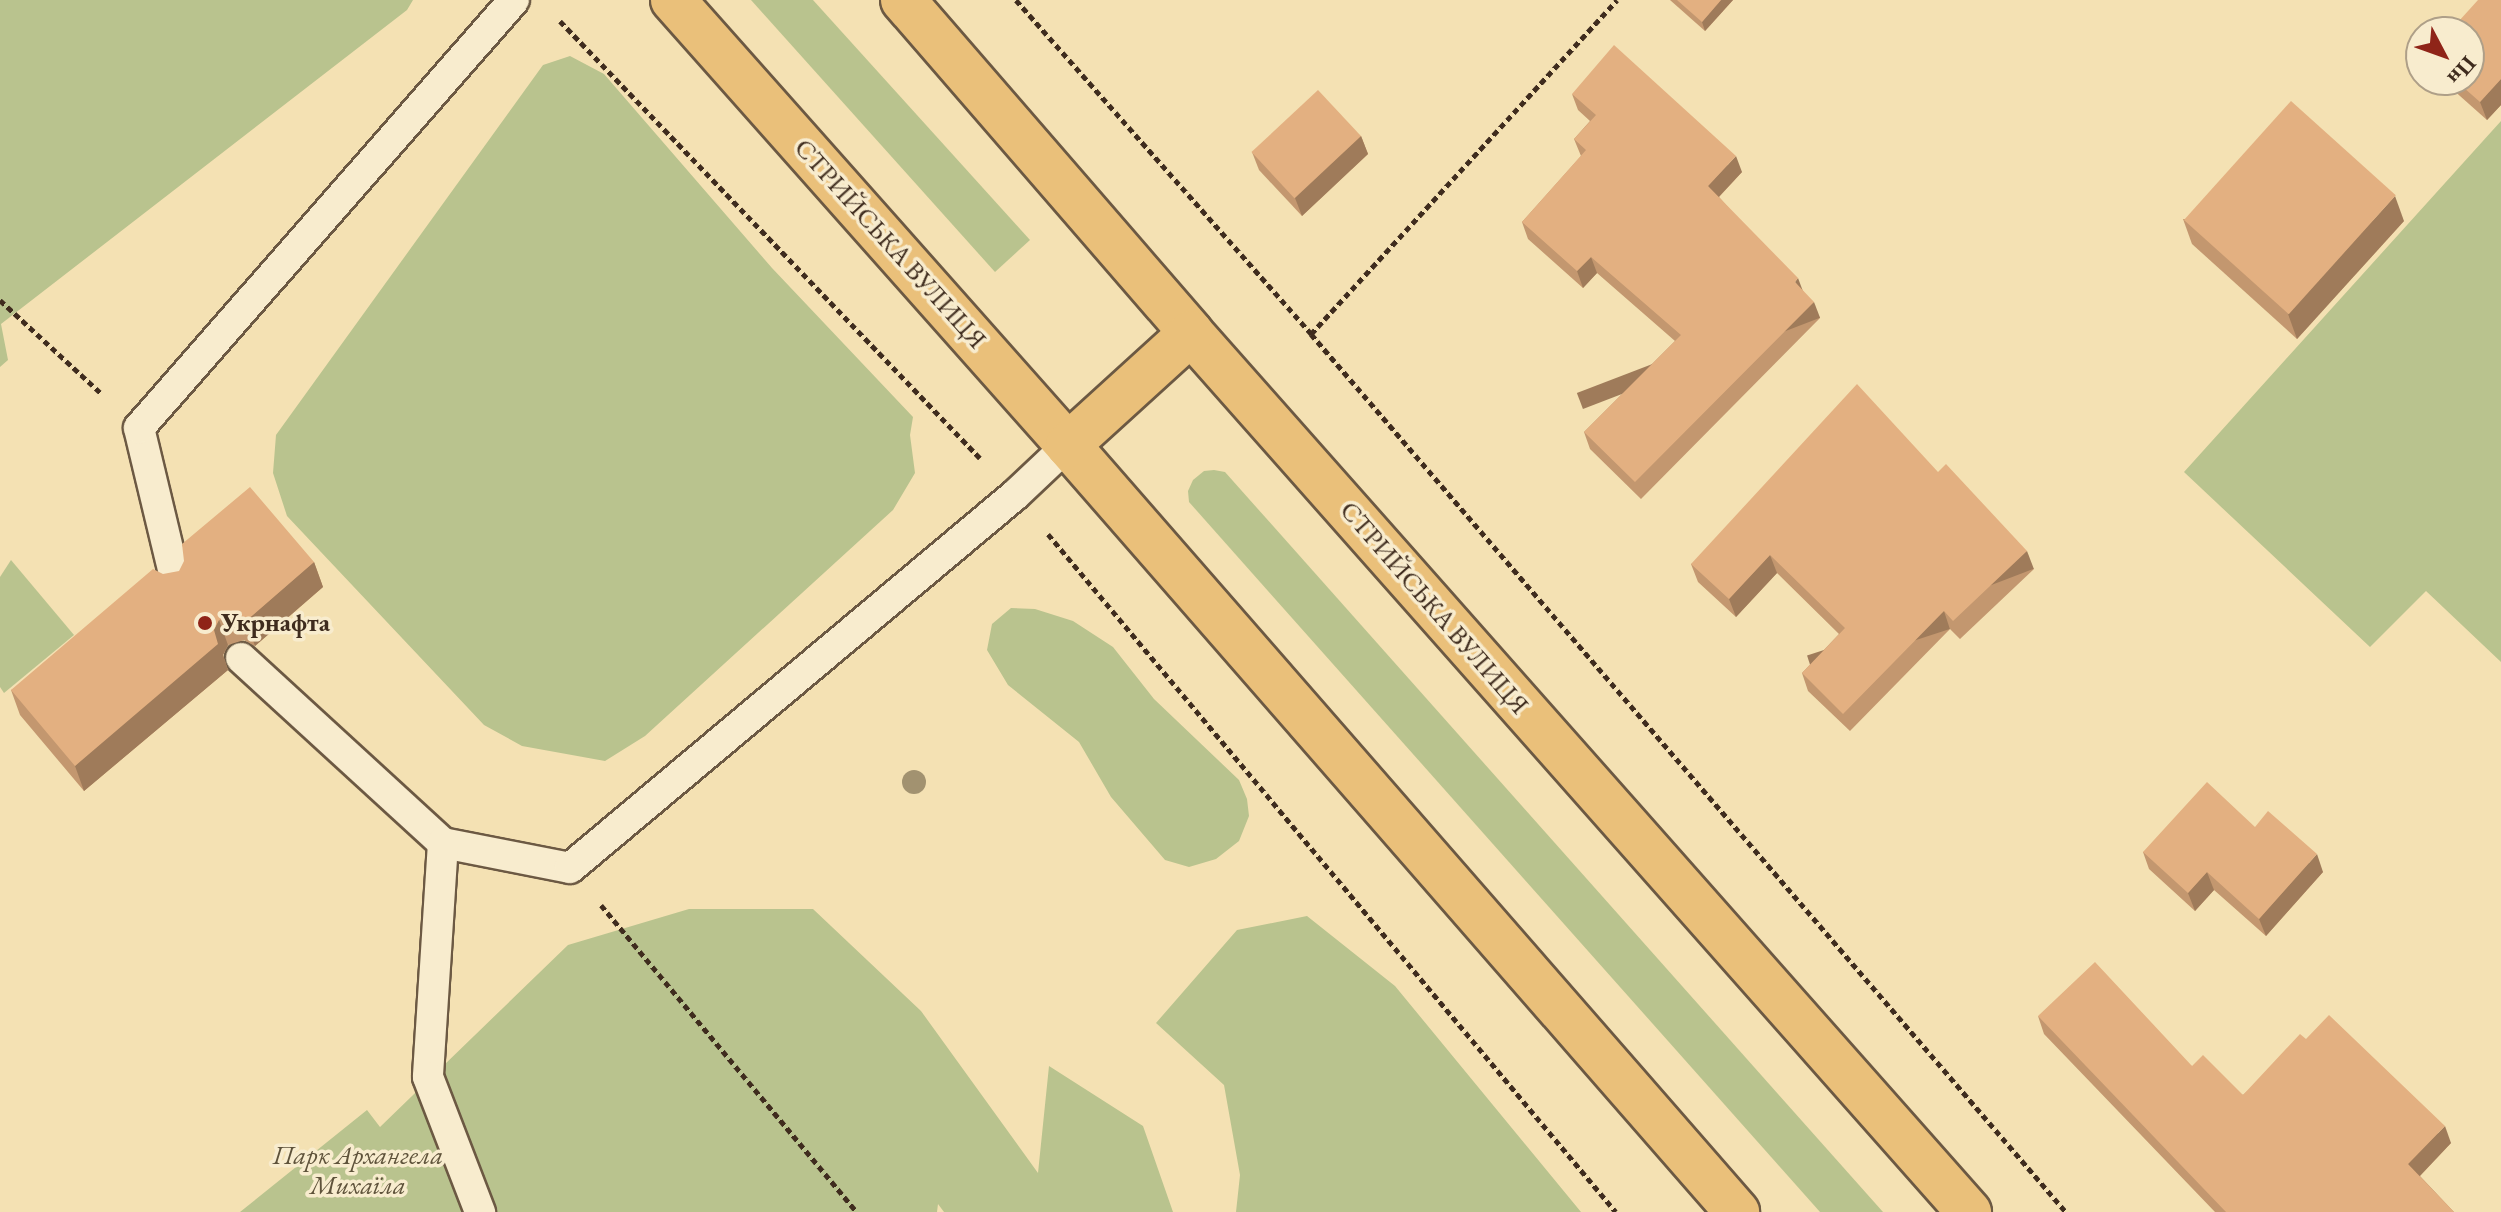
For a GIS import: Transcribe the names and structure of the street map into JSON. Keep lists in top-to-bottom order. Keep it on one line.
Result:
{"streets":{"main road":["СТРИЙСЬКА ВУЛИЦЯ"]},"parks":["Парк Архангела Михаїла"],"places":["Укрнафта"],"north":"bottom right"}
